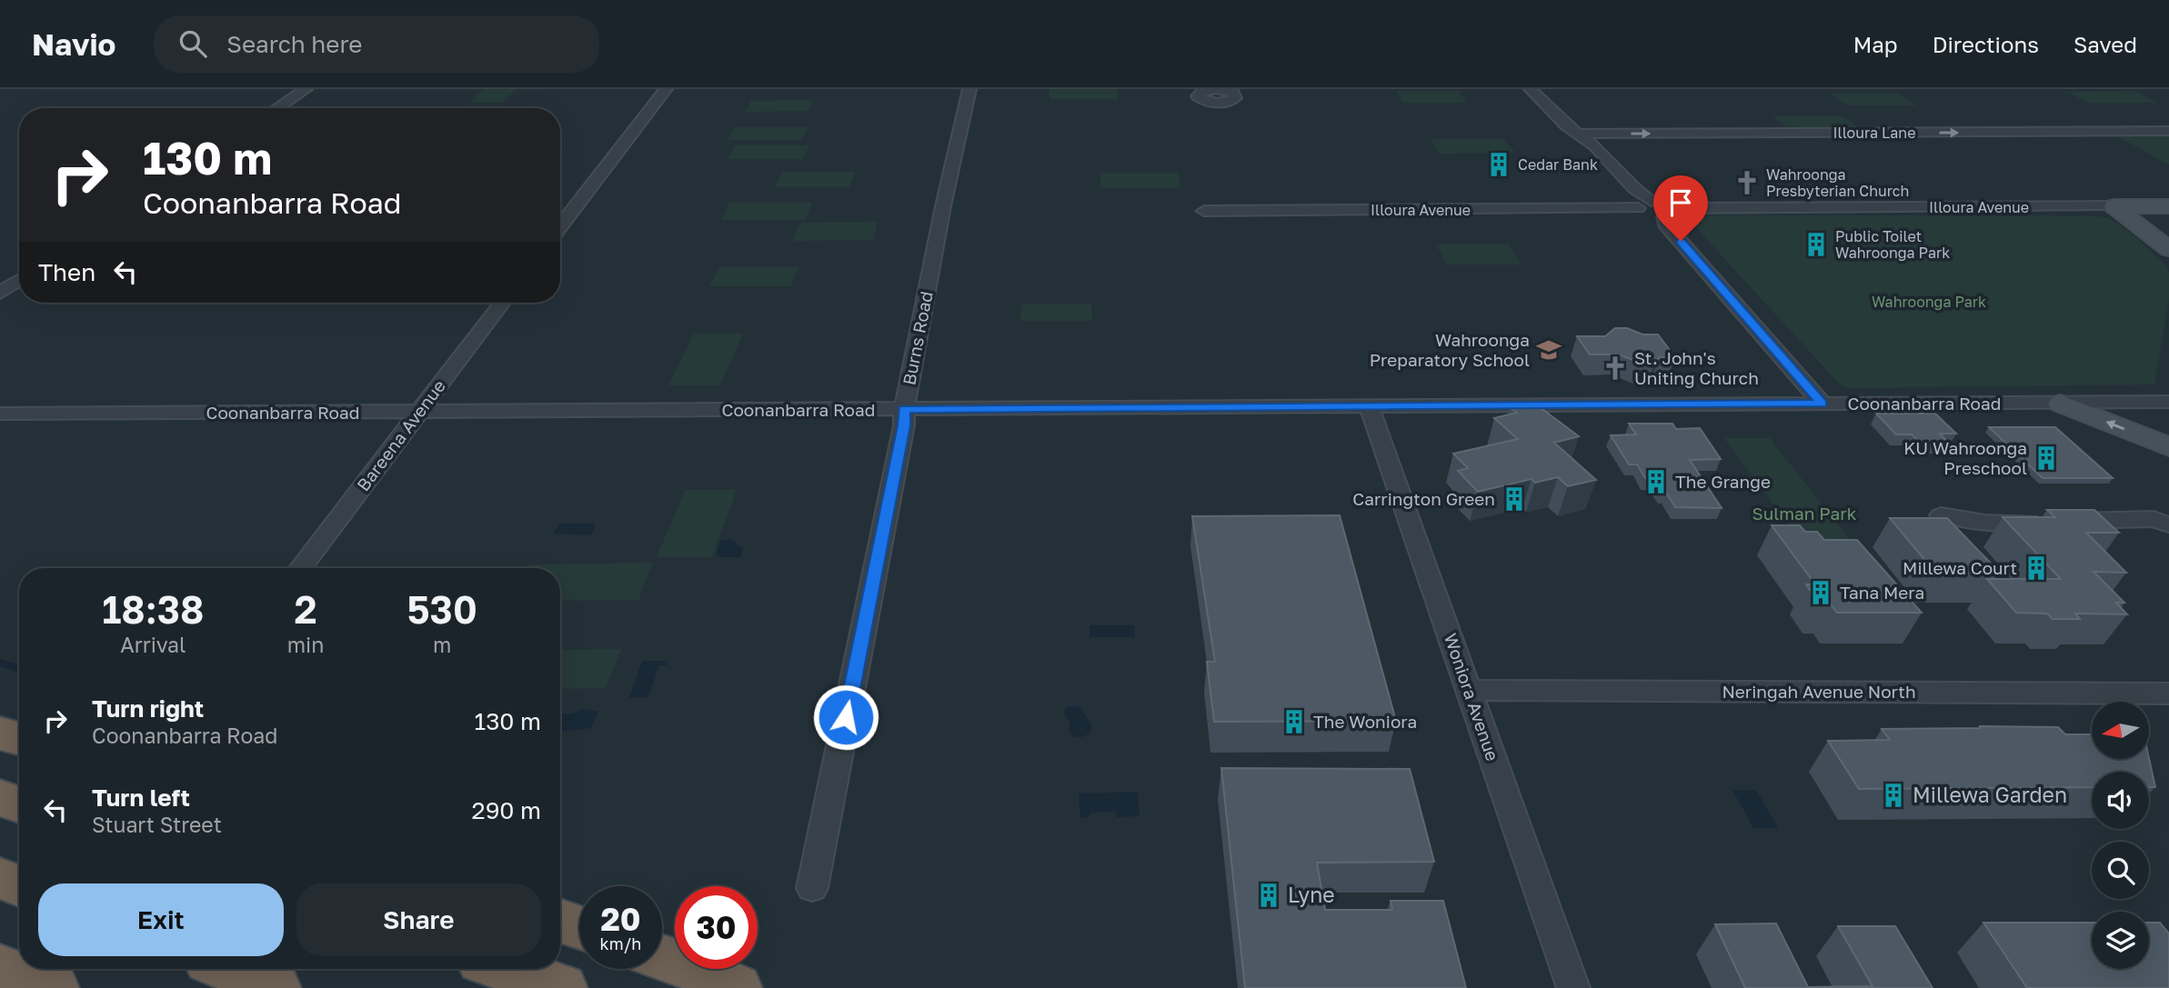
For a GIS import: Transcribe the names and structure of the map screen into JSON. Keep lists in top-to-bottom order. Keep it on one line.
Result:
{"streets":{"street":["Illoura Lane","Illoura Avenue","Burns Road","Coonanbarra Road","Bareena Avenue","Neringah Avenue North","Woniora Avenue"]},"crossings":[["Burns Road","Coonanbarra Road"],["Coonanbarra Road","Bareena Avenue"],["Coonanbarra Road","Woniora Avenue"],["Neringah Avenue North","Woniora Avenue"]],"one_way":["Illoura Lane"],"parks":["Wahroonga Park","Sulman Park"],"places":{"building":["Cedar Bank","Public Toilet Wahroonga Park","KU Wahroonga Preschool","The Grange","Carrington Green","Millewa Court","Tana Mera","The Woniora","Millewa Garden","Lyne"],"church":["Wahroonga Presbyterian Church","St. John's Uniting Church"],"school or university":["Wahroonga Preparatory School"]},"north":"left","page":{"header":"Navio","search":"Search here","nav":["Map","Directions","Saved"],"turn":["130 m","Coonanbarra Road"],"then":"Then","eta":["18:38","Arrival","2","min","530","m"],"list":[{"name":"Turn right","note":"Coonanbarra Road","value":"130 m"},{"name":"Turn left","note":"Stuart Street","value":"290 m"}],"buttons":["Exit","Share"],"speed":"20 km/h","limit":"30"}}
